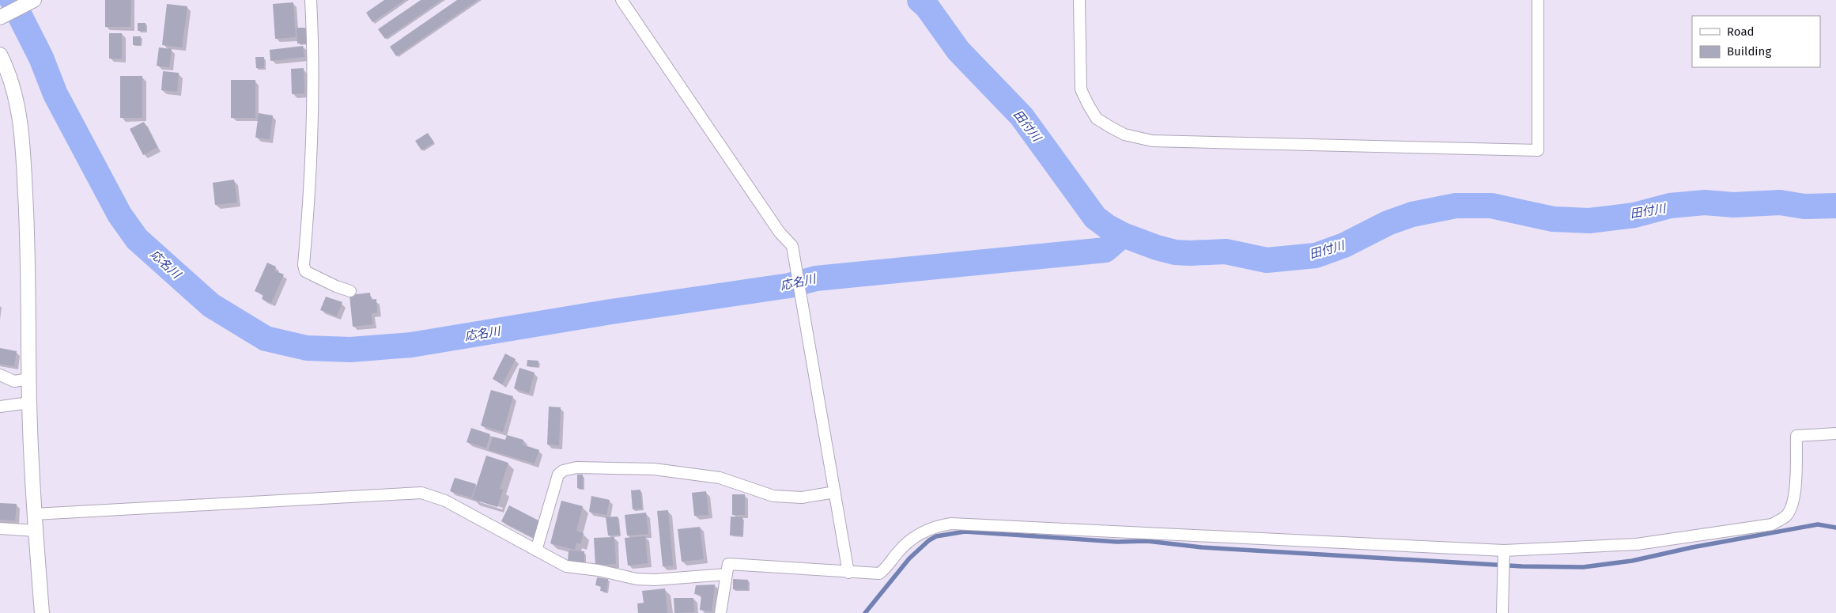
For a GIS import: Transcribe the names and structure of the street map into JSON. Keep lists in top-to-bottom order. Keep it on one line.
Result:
{"water":["田付川","応名川"],"legend":["Road","Building"]}
